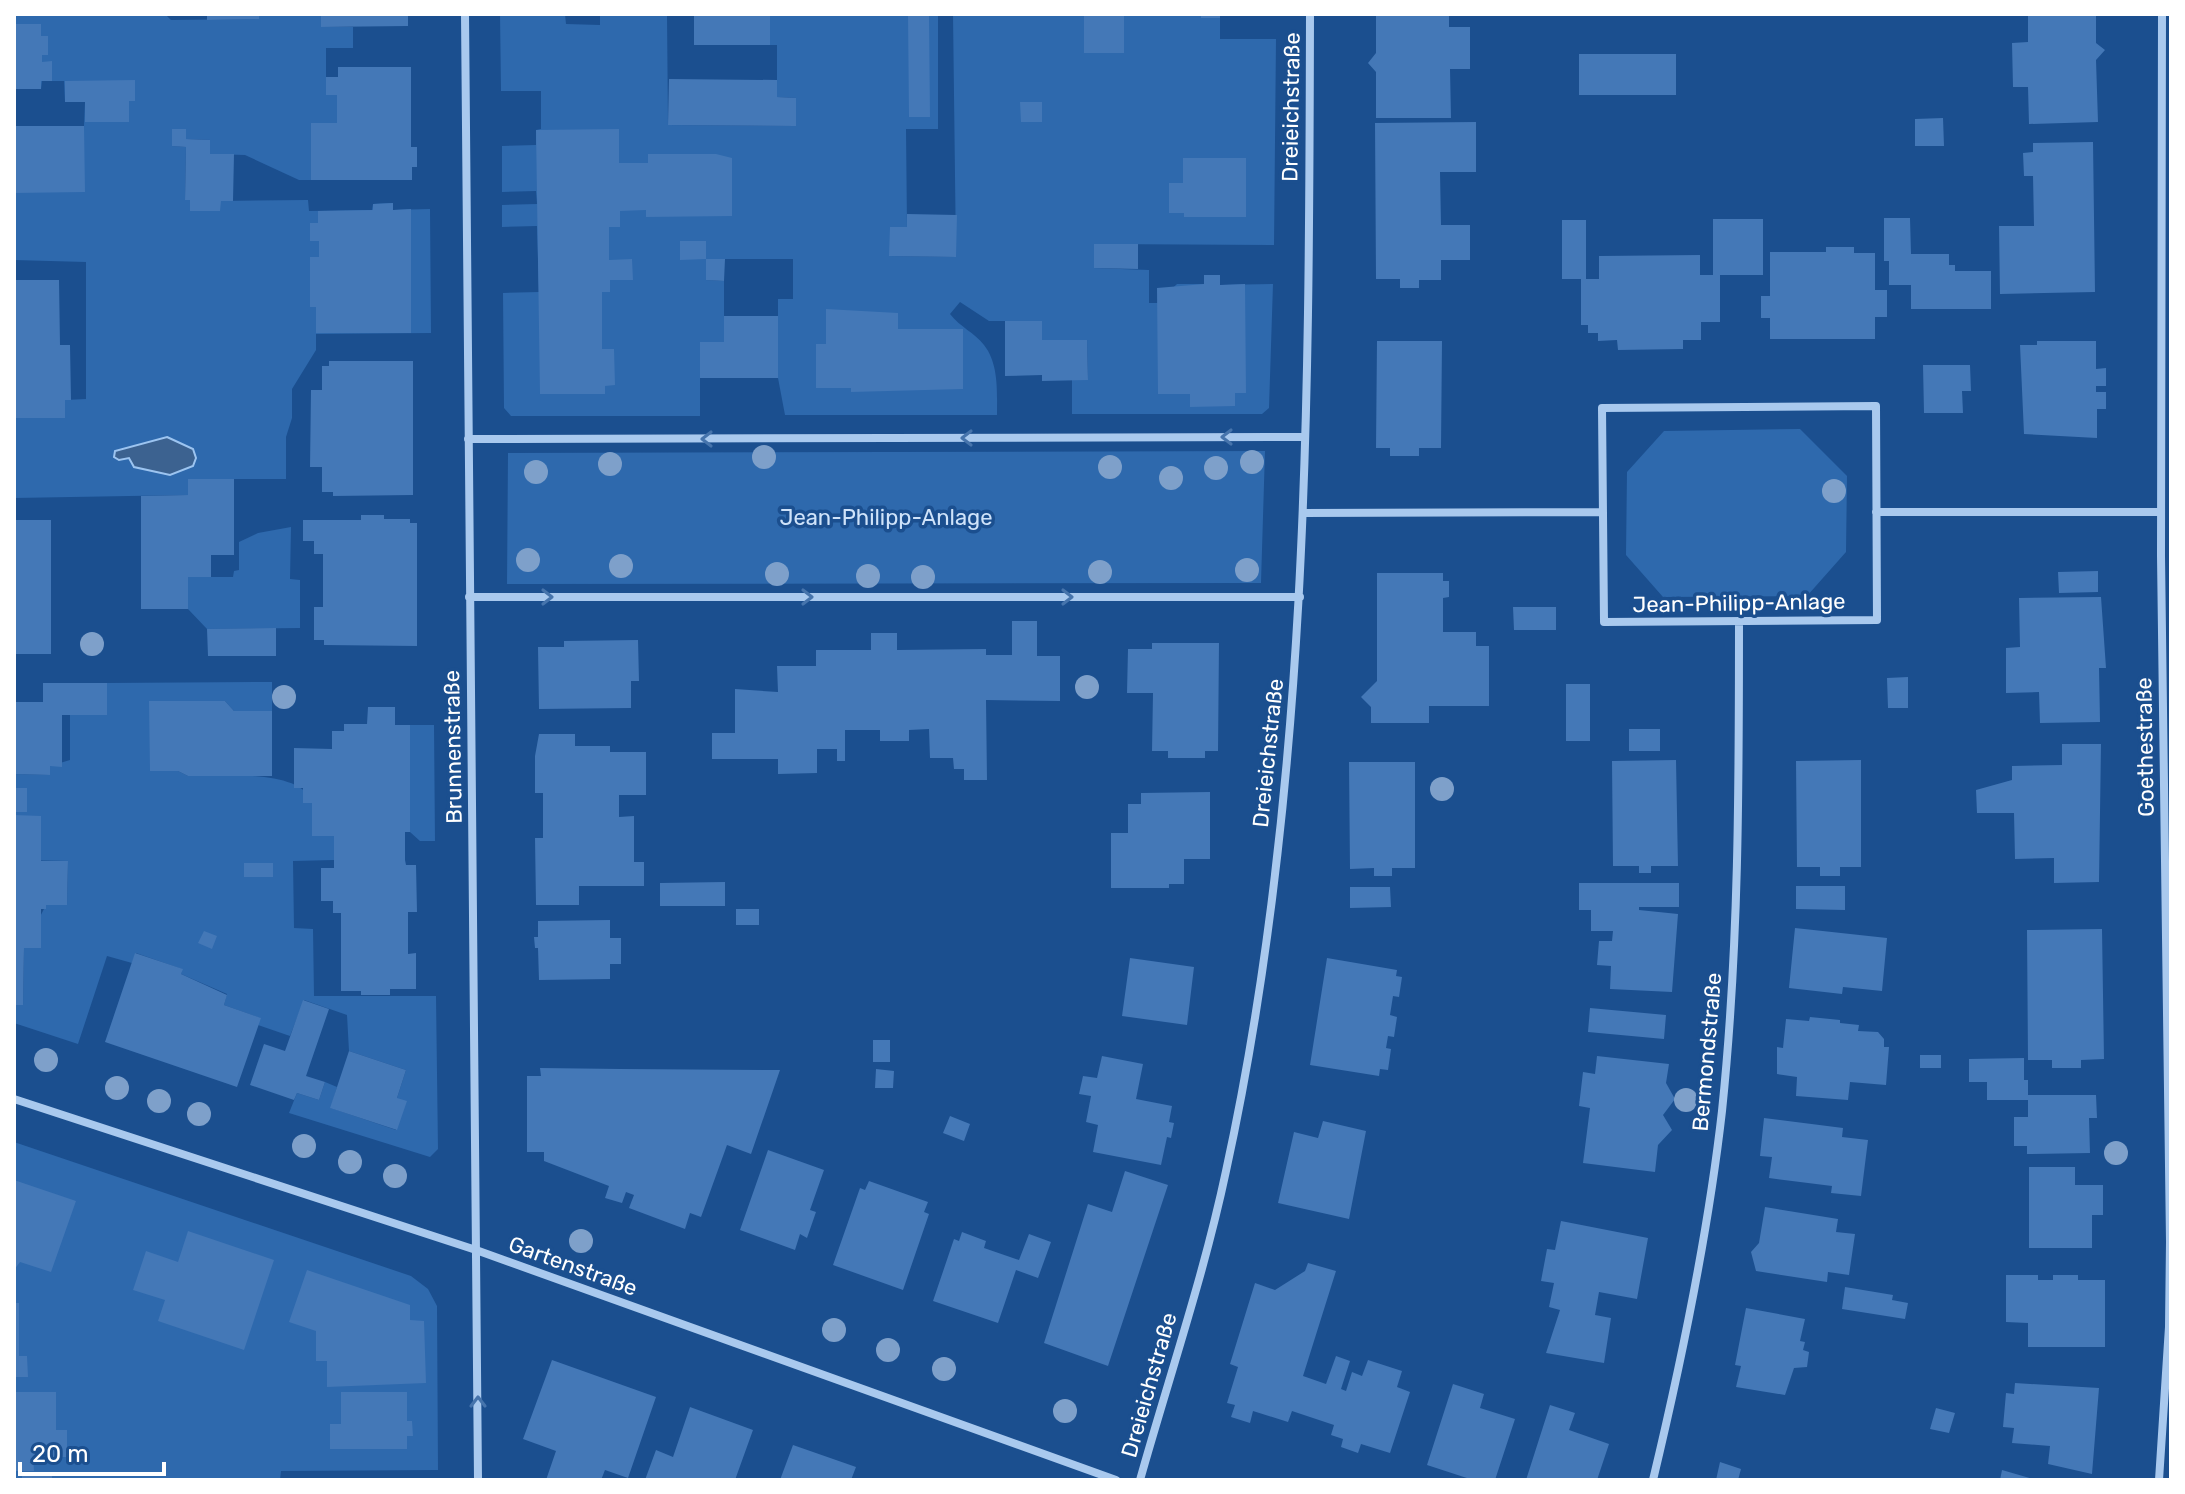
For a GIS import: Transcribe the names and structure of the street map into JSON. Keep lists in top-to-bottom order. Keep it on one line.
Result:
{"streets":{"street":["Dreieichstraße","Jean-Philipp-Anlage","Brunnenstraße","Goethestraße","Bermondstraße","Gartenstraße"]},"crossings":[["Jean-Philipp-Anlage","Bermondstraße"],["Brunnenstraße","Gartenstraße"]],"parks":["Jean-Philipp-Anlage"],"scale_bar":"20 m"}
